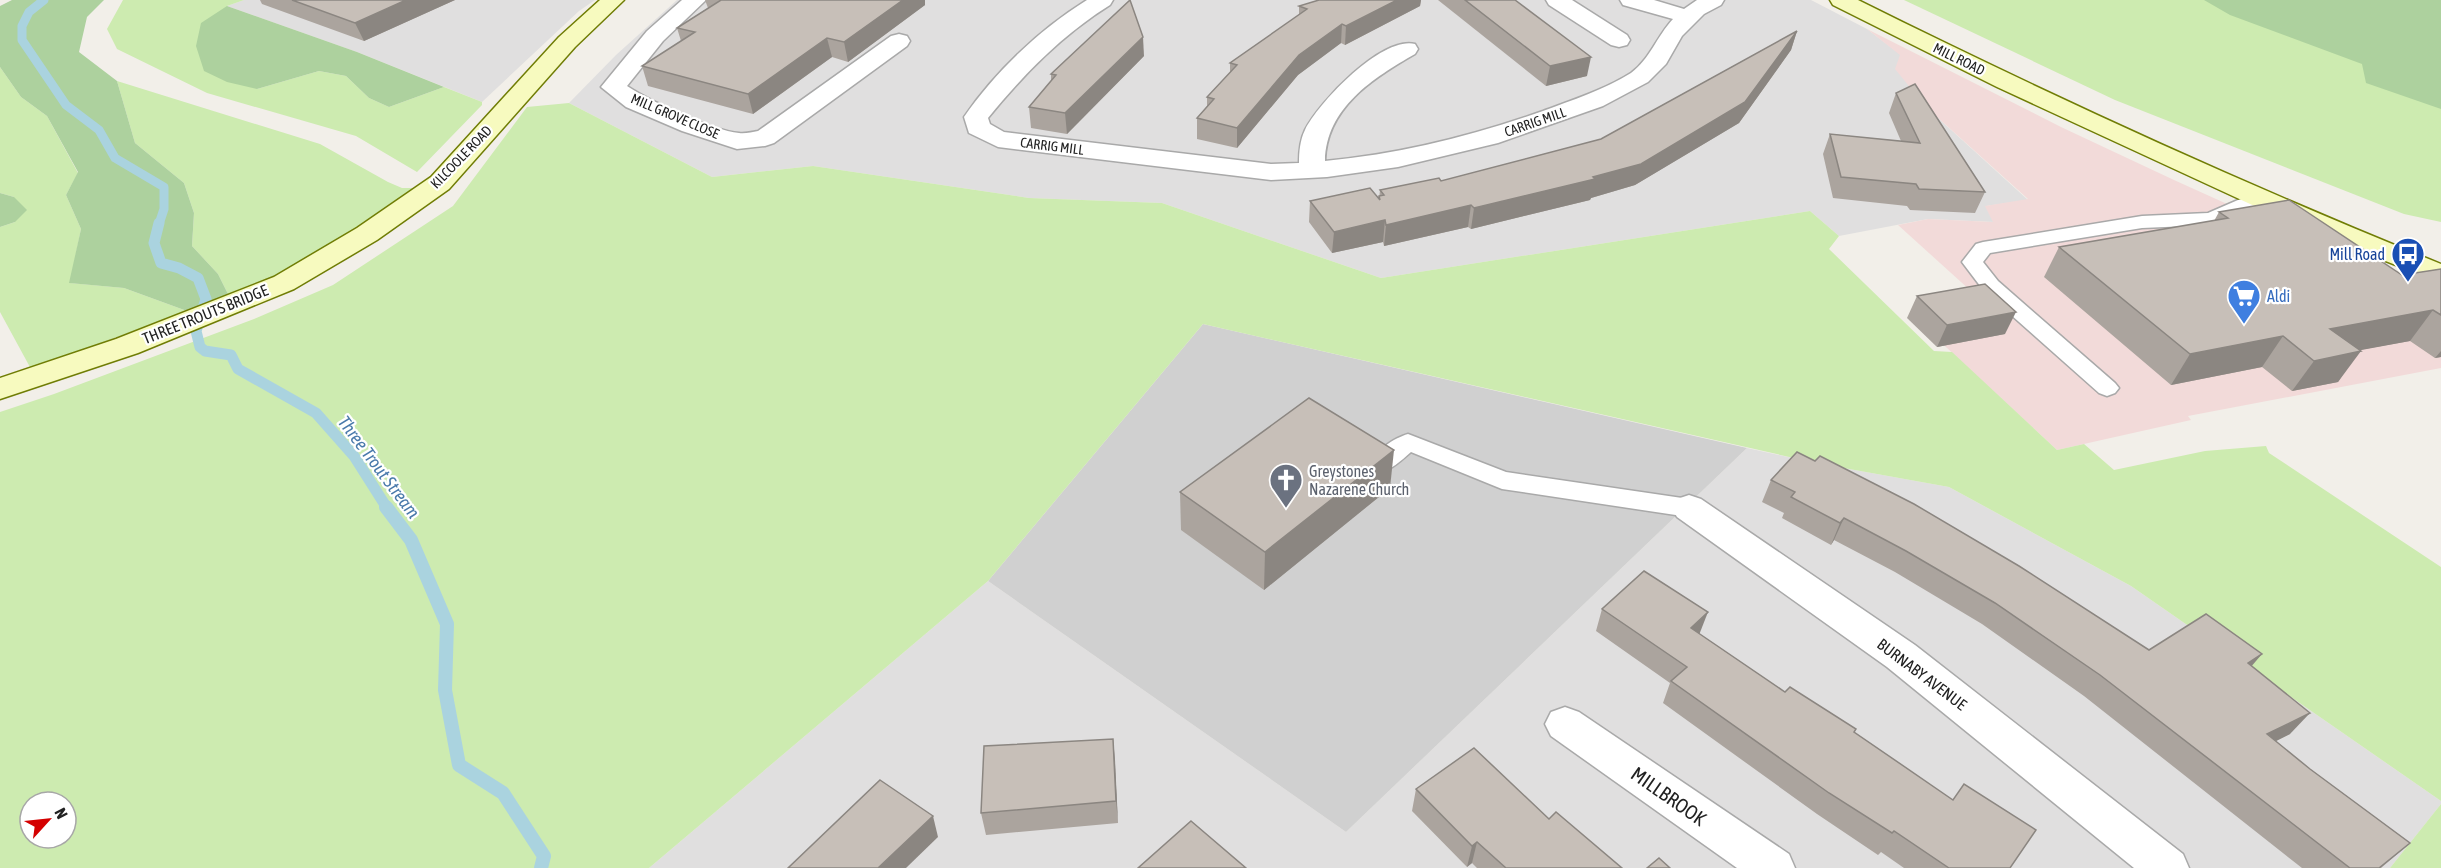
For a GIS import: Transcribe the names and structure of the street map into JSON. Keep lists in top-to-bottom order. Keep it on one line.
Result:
{"streets":{"main road":["MILL ROAD","KILCOOLE ROAD","THREE TROUTS BRIDGE"],"street":["MILL GROVE CLOSE","CARRIG MILL","BURNABY AVENUE","MILLBROOK"]},"crossings":[["KILCOOLE ROAD","THREE TROUTS BRIDGE"]],"water":["Three Trout Stream"],"places":{"bus stop":["Mill Road"],"supermarket":["Aldi"],"church":["Greystones Nazarene Church"]},"north":"top right"}
